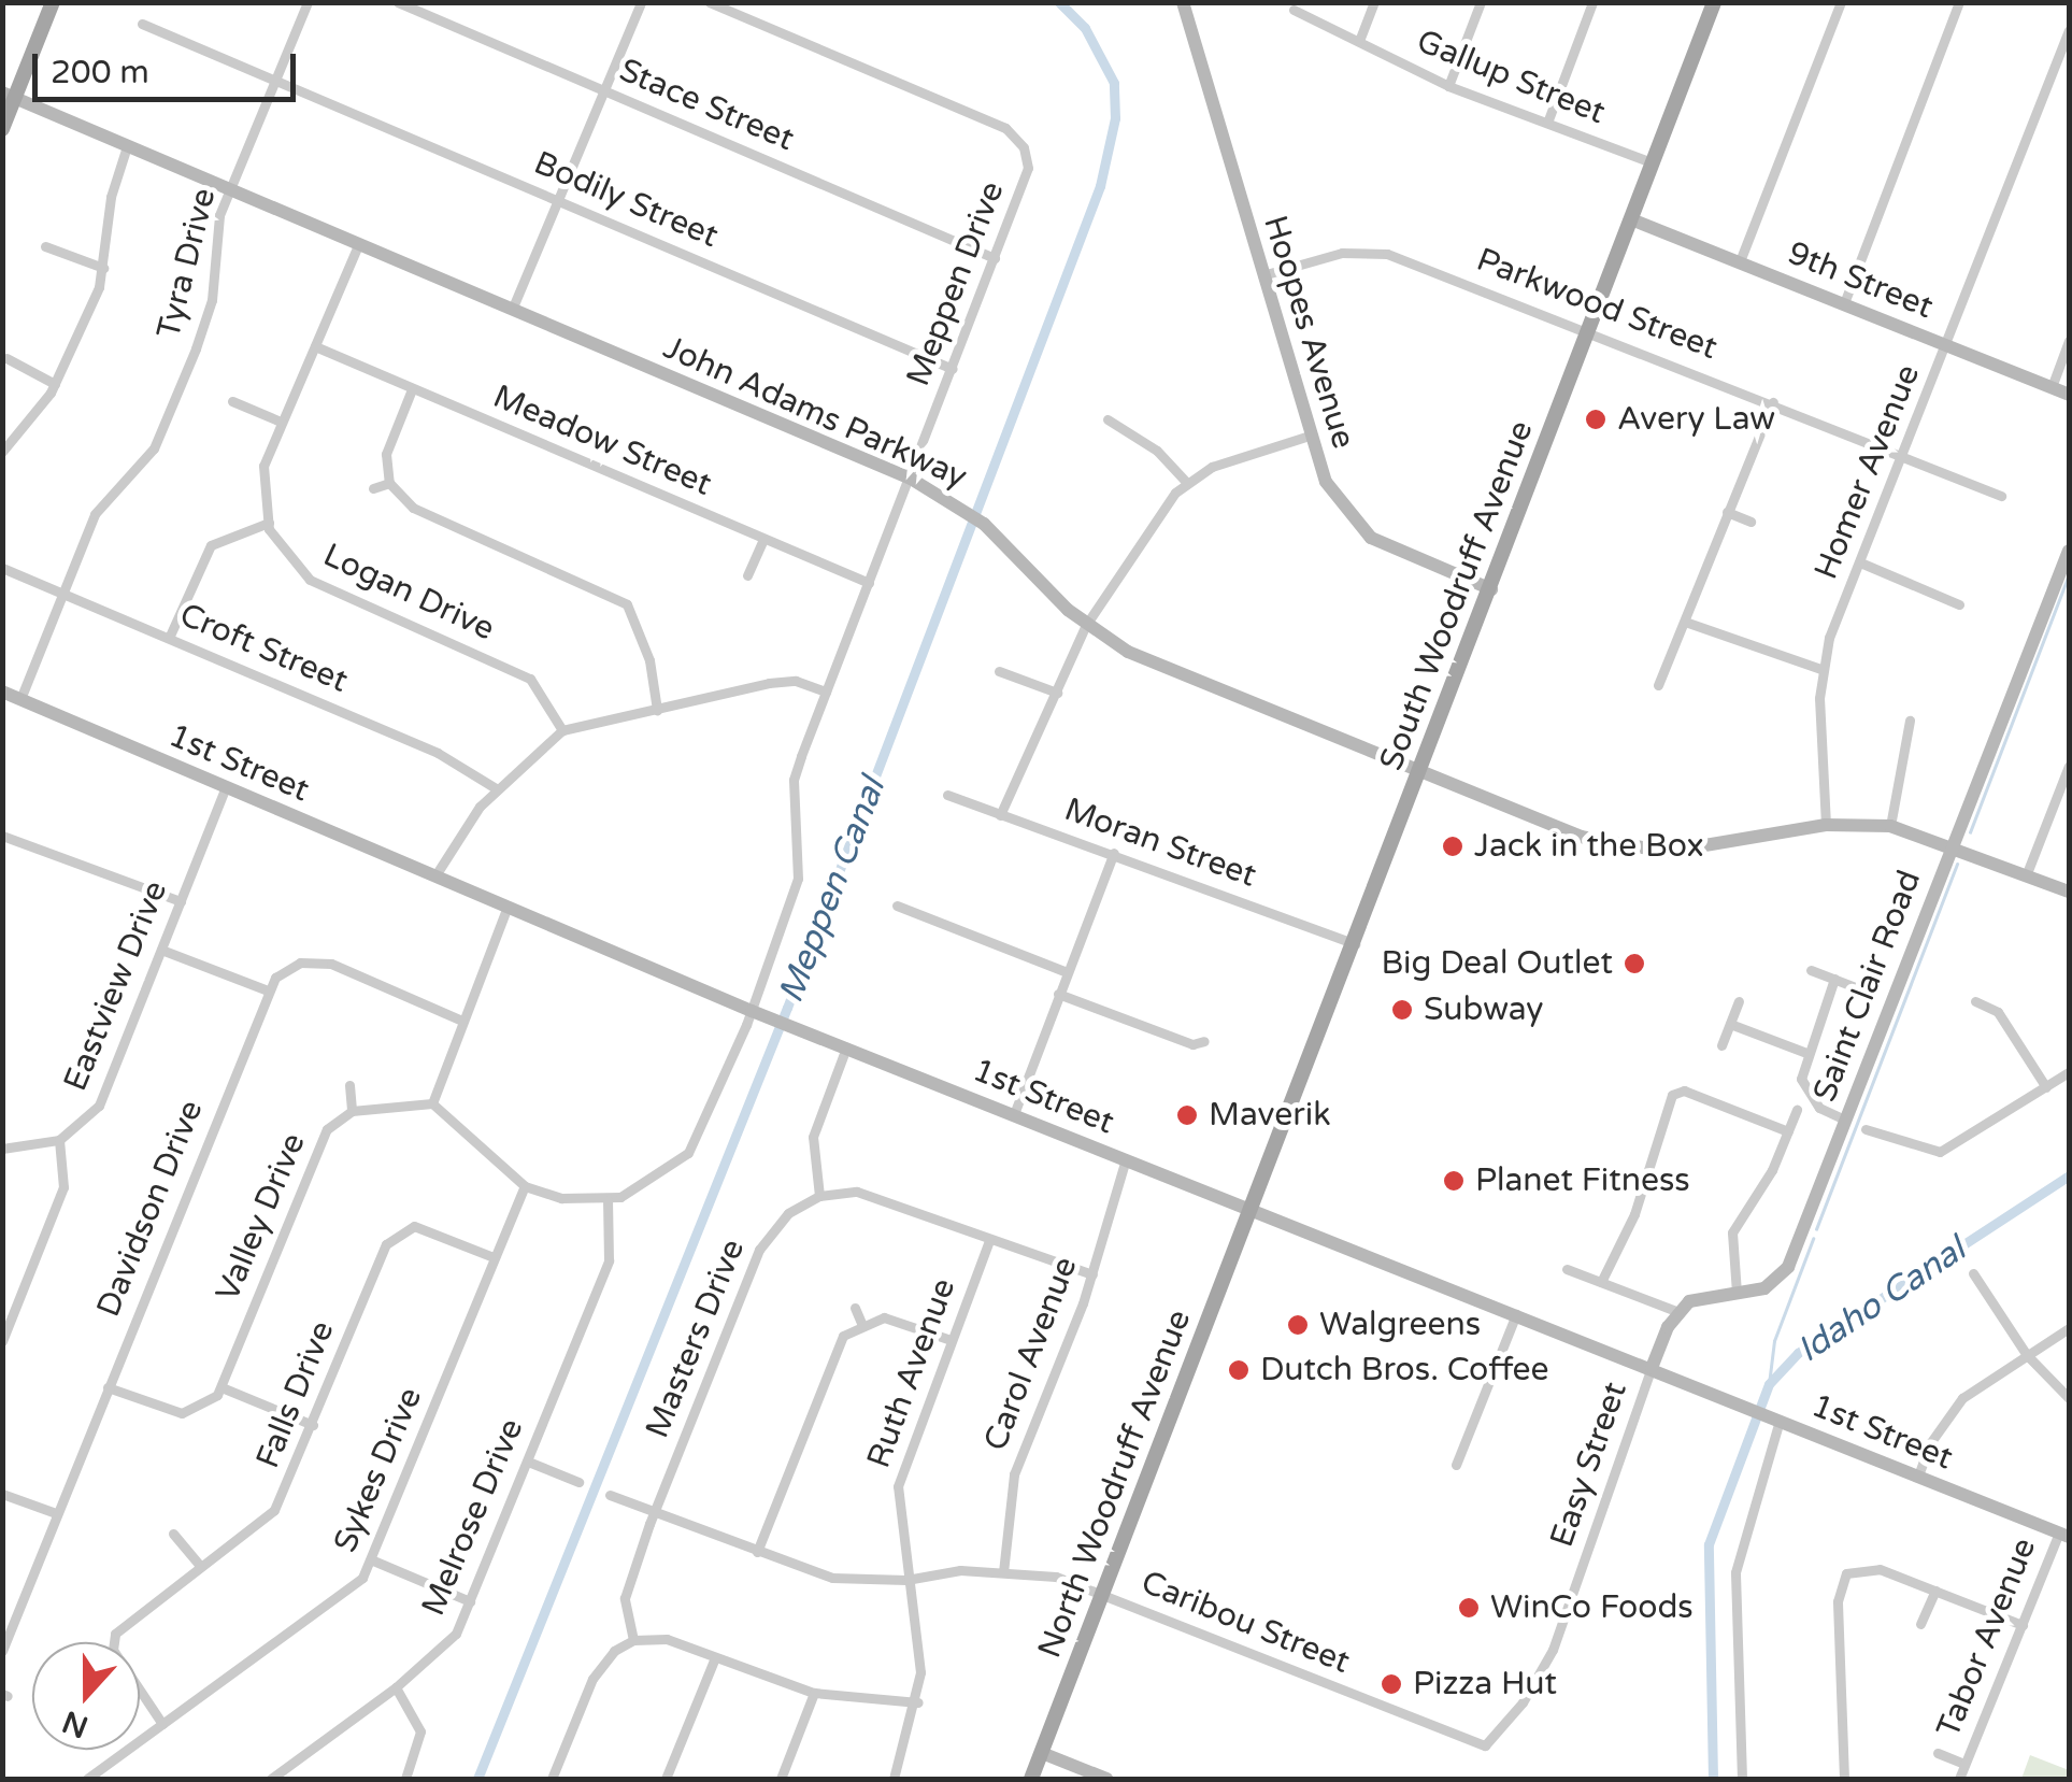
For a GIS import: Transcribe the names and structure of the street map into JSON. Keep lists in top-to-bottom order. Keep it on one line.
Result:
{"streets":{"main road":["South Woodruff Avenue","North Woodruff Avenue"],"street":["Gallup Street","Stace Street","Bodily Street","Tyra Drive","9th Street","Meppen Drive","Parkwood Street","Hoopes Avenue","John Adams Parkway","Meadow Street","Homer Avenue","Logan Drive","Croft Street","1st Street","Moran Street","Eastview Drive","Saint Clair Road","Davidson Drive","Valley Drive","Masters Drive","Carol Avenue","Ruth Avenue","Falls Drive","Easy Street","Sykes Drive","Melrose Drive","Caribou Street","Tabor Avenue"]},"crossings":[["Gallup Street","South Woodruff Avenue"],["Stace Street","Meppen Drive"],["Bodily Street","Tyra Drive"],["Bodily Street","Meppen Drive"],["Tyra Drive","John Adams Parkway"],["Tyra Drive","Croft Street"],["Tyra Drive","1st Street"],["9th Street","Homer Avenue"],["9th Street","South Woodruff Avenue"],["Meppen Drive","John Adams Parkway"],["Meppen Drive","Meadow Street"],["Meppen Drive","1st Street"],["Meppen Drive","Melrose Drive"],["Parkwood Street","Hoopes Avenue"],["Parkwood Street","Homer Avenue"],["Parkwood Street","South Woodruff Avenue"],["Hoopes Avenue","South Woodruff Avenue"],["John Adams Parkway","Homer Avenue"],["John Adams Parkway","Logan Drive"],["John Adams Parkway","South Woodruff Avenue"],["John Adams Parkway","Saint Clair Road"],["Meadow Street","Logan Drive"],["South Woodruff Avenue","1st Street"],["South Woodruff Avenue","Moran Street"],["South Woodruff Avenue","North Woodruff Avenue"],["1st Street","Eastview Drive"],["1st Street","Carol Avenue"],["1st Street","Easy Street"],["1st Street","North Woodruff Avenue"],["1st Street","Tabor Avenue"],["Masters Drive","Caribou Street"],["Carol Avenue","Caribou Street"],["Ruth Avenue","Caribou Street"],["Falls Drive","Sykes Drive"],["Easy Street","Caribou Street"],["North Woodruff Avenue","Caribou Street"]],"water":["Meppen Canal","Idaho Canal"],"places":["Avery Law","Jack in the Box","Big Deal Outlet","Subway","Maverik","Planet Fitness","Walgreens","Dutch Bros. Coffee","WinCo Foods","Pizza Hut"],"scale_bar":"200 m","north":"bottom"}
